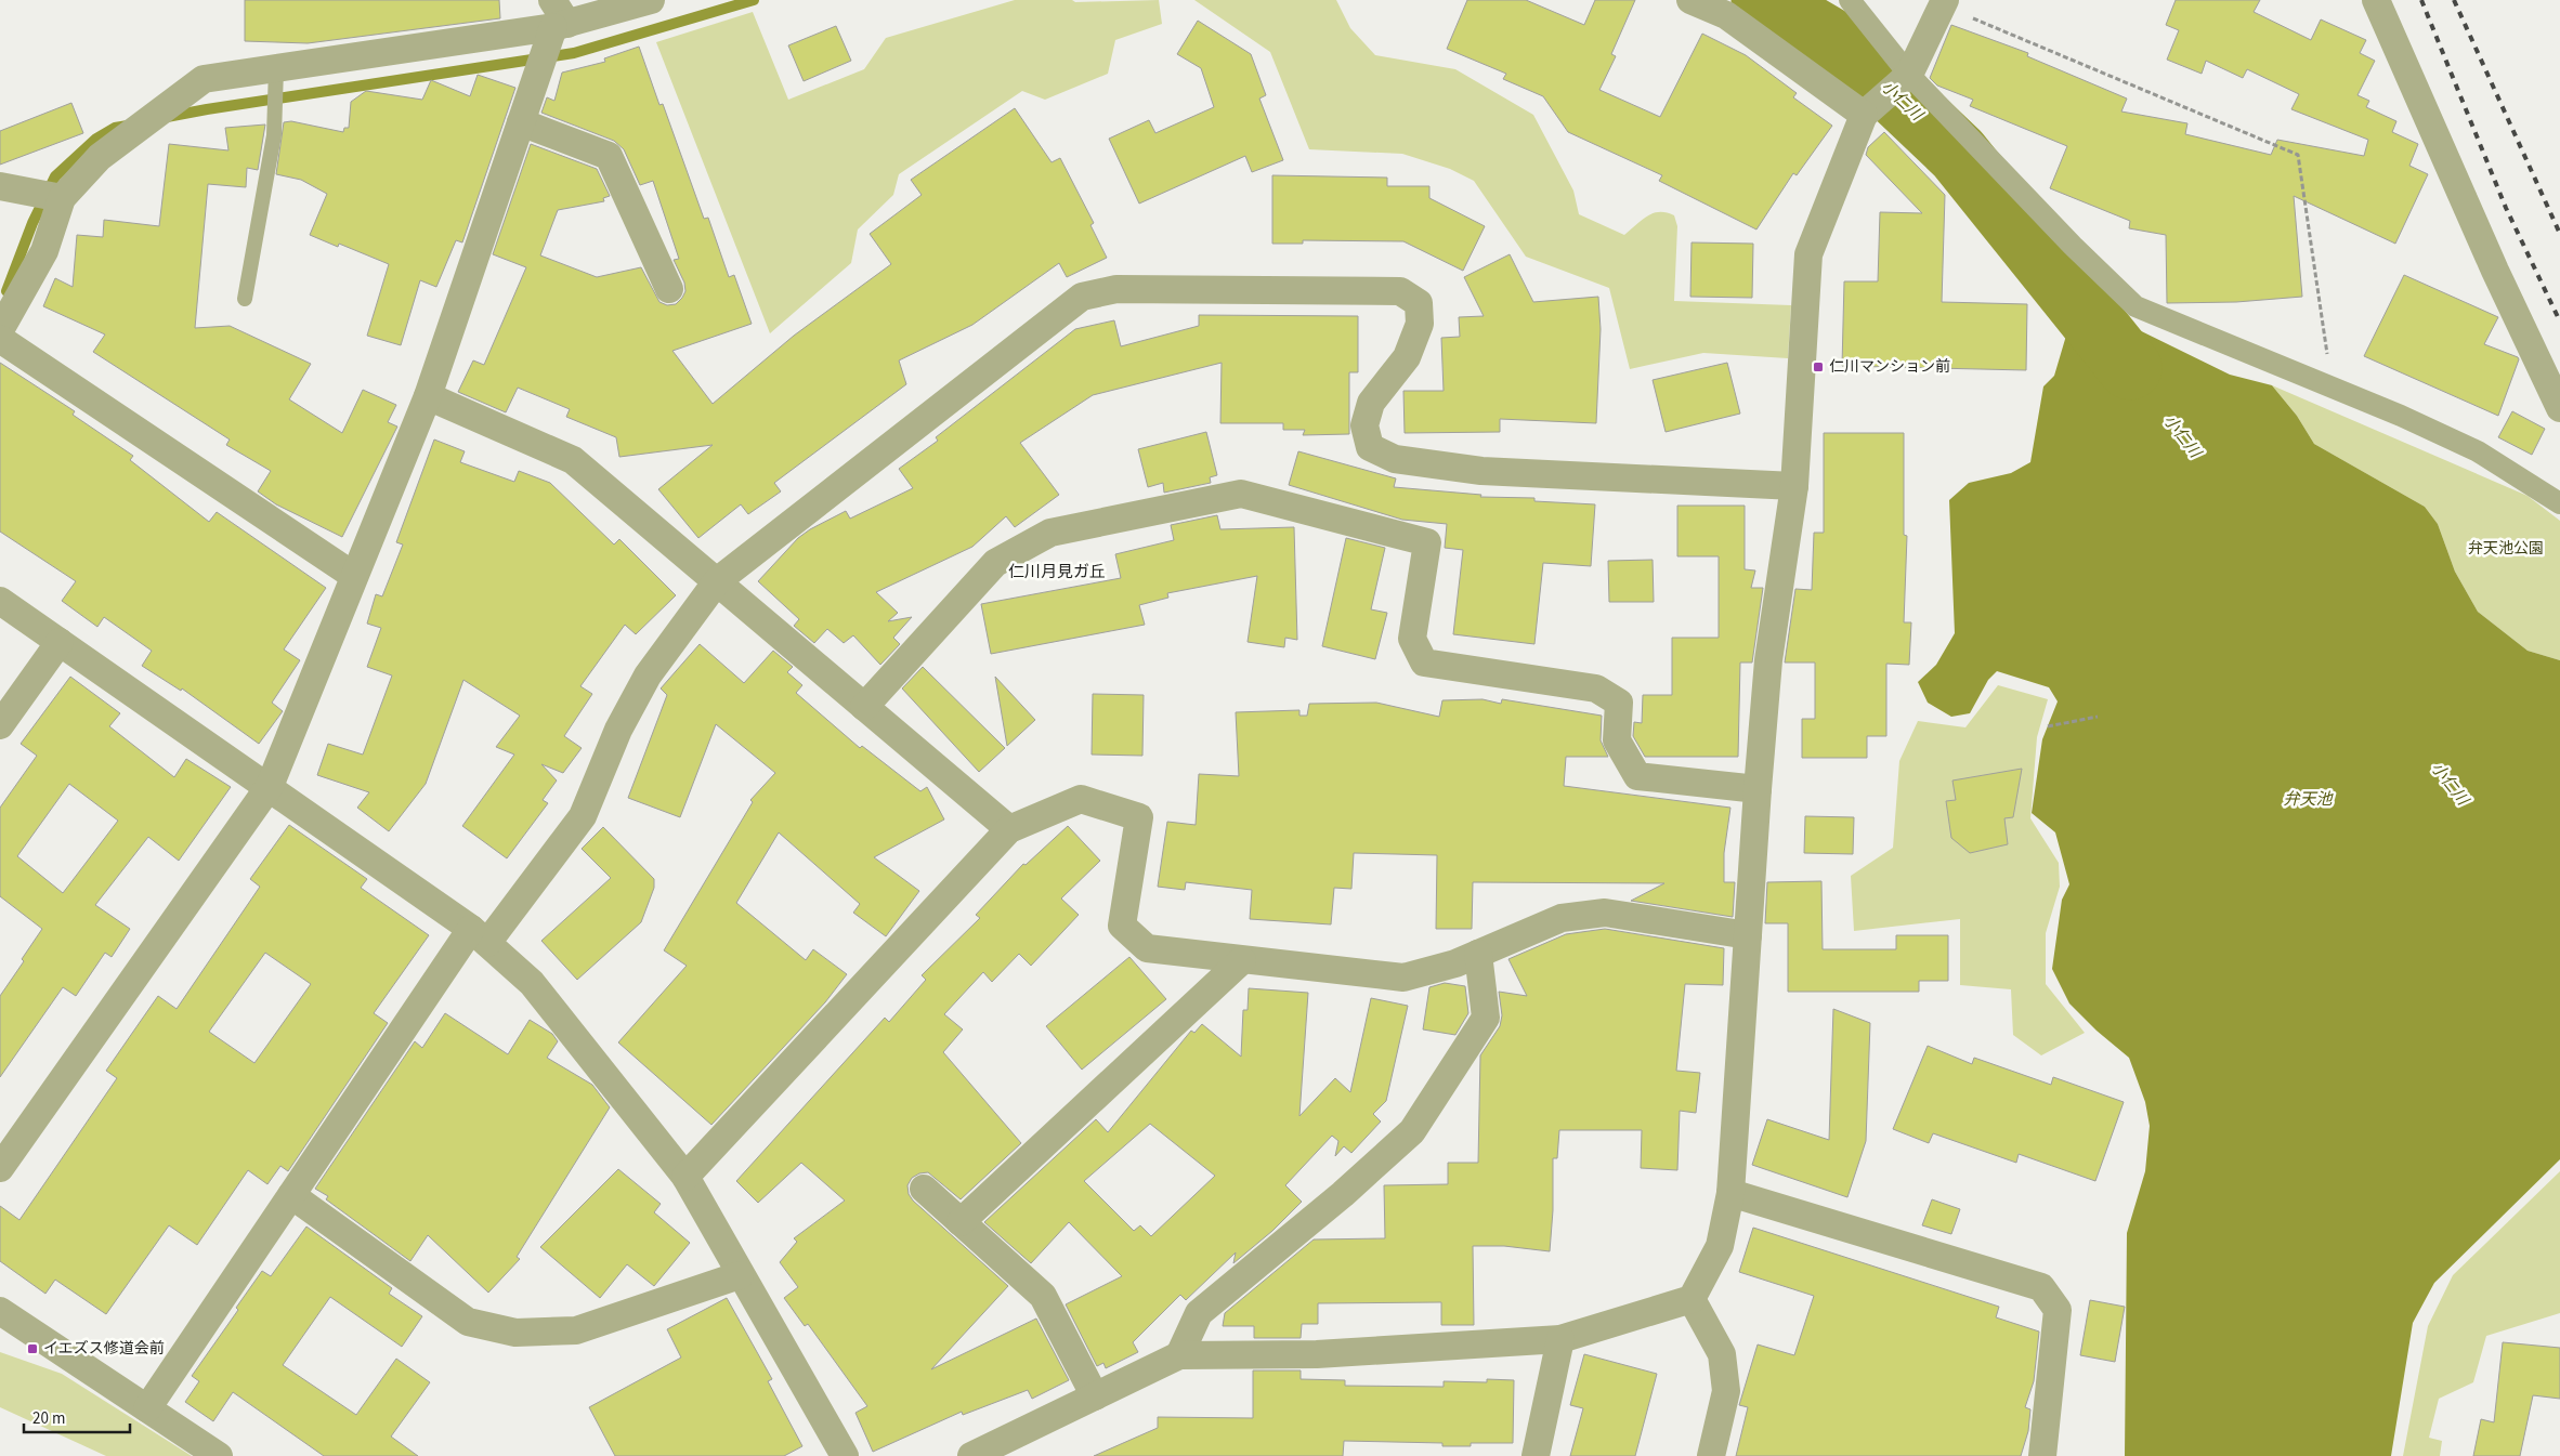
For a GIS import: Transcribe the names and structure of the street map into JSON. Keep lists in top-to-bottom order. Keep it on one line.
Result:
{"districts":["仁川月見ガ丘"],"water":["小仁川","弁天池"],"parks":["弁天池公園"],"places":{"transit":["仁川マンション前","イエズス修道会前"]},"scale_bar":"20 m"}
